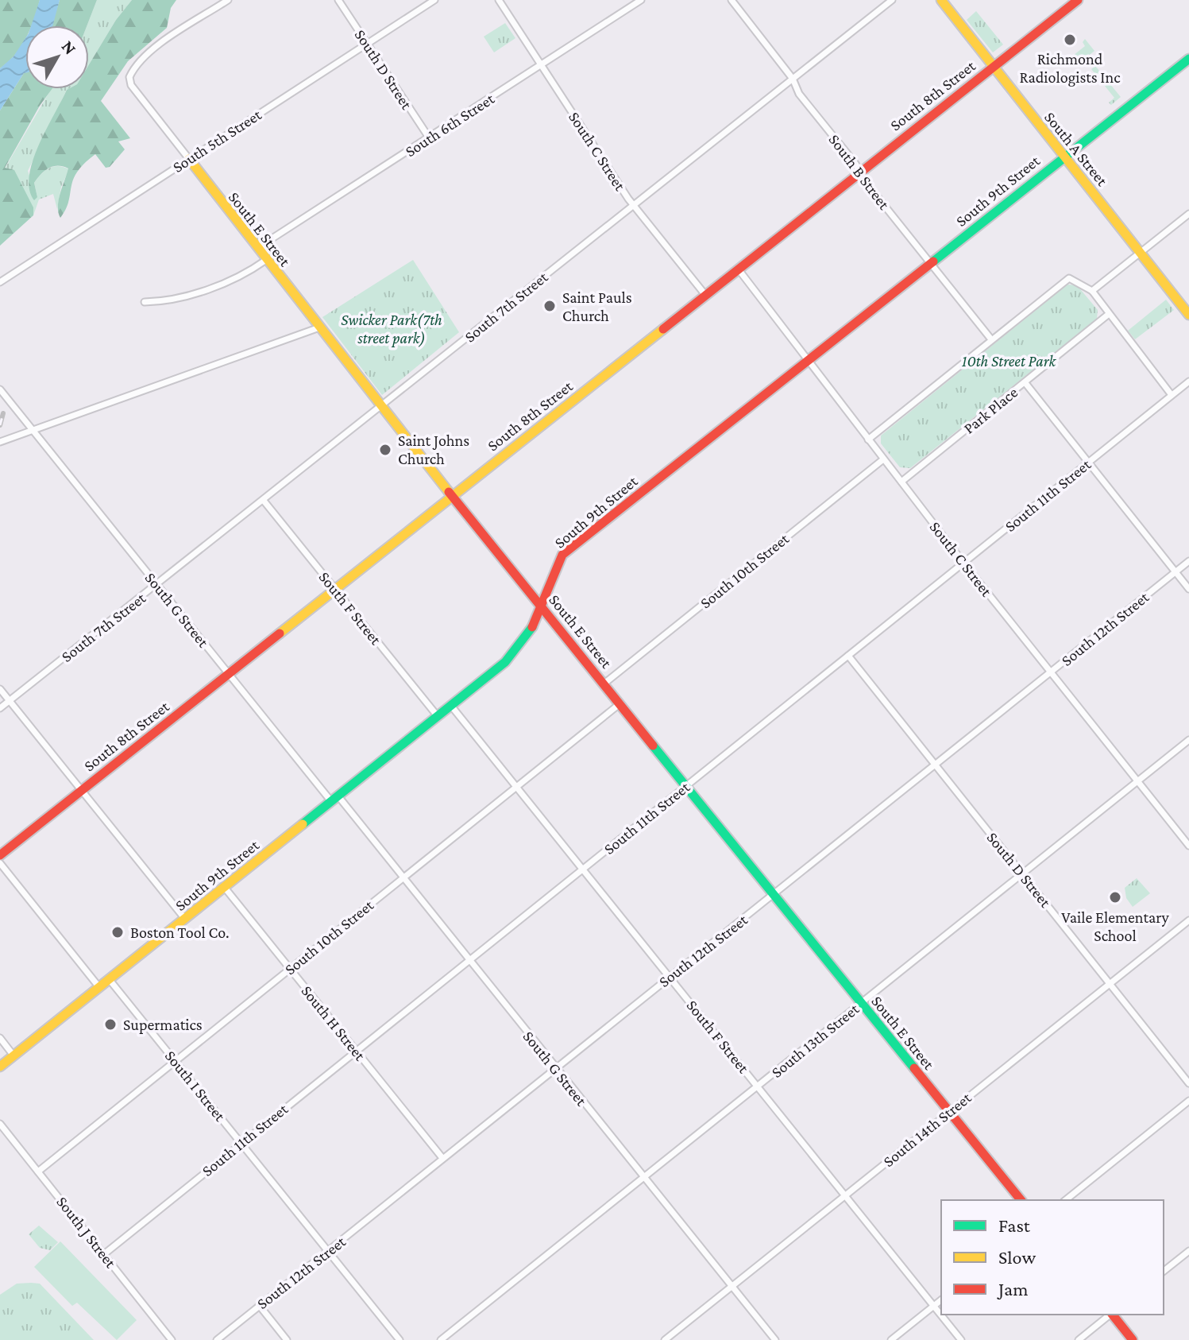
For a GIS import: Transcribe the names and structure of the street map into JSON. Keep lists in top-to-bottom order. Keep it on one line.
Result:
{"streets":{"main road":["South 8th Street","South A Street","South 9th Street","South E Street"],"street":["South D Street","South 6th Street","South 5th Street","South C Street","South B Street","South 7th Street","Park Place","South 11th Street","South 10th Street","South F Street","South G Street","South 12th Street","South H Street","South 13th Street","South I Street","South 14th Street","South J Street"]},"crossings":[["South D Street","South 6th Street"],["South D Street","South 5th Street"],["South D Street","South 11th Street"],["South D Street","South 12th Street"],["South D Street","South 13th Street"],["South D Street","South 14th Street"],["South 8th Street","South A Street"],["South 8th Street","South C Street"],["South 8th Street","South B Street"],["South 8th Street","South E Street"],["South 8th Street","South F Street"],["South 8th Street","South G Street"],["South 6th Street","South C Street"],["South 6th Street","South E Street"],["South 5th Street","South E Street"],["South A Street","South 9th Street"],["South C Street","South 9th Street"],["South C Street","South 7th Street"],["South C Street","Park Place"],["South C Street","South 11th Street"],["South C Street","South 10th Street"],["South C Street","South 12th Street"],["South C Street","South 13th Street"],["South B Street","South 9th Street"],["South B Street","South 7th Street"],["South 9th Street","South E Street"],["South 9th Street","South F Street"],["South 9th Street","South G Street"],["South 9th Street","South H Street"],["South 9th Street","South I Street"],["South E Street","South 7th Street"],["South E Street","South 11th Street"],["South E Street","South 10th Street"],["South E Street","South 12th Street"],["South E Street","South 13th Street"],["South E Street","South 14th Street"],["South 7th Street","South F Street"],["South 7th Street","South G Street"],["South 11th Street","South F Street"],["South 11th Street","South G Street"],["South 11th Street","South H Street"],["South 11th Street","South I Street"],["South 11th Street","South J Street"],["South 10th Street","South F Street"],["South 10th Street","South G Street"],["South 10th Street","South H Street"],["South 10th Street","South I Street"],["South 10th Street","South J Street"],["South F Street","South 12th Street"],["South F Street","South 13th Street"],["South F Street","South 14th Street"],["South G Street","South 12th Street"],["South G Street","South 13th Street"],["South G Street","South 14th Street"],["South 12th Street","South H Street"],["South 12th Street","South I Street"]],"parks":["Swicker Park(7th street park)","10th Street Park"],"places":["Richmond Radiologists Inc","Saint Pauls Church","Saint Johns Church","Vaile Elementary School","Boston Tool Co.","Supermatics"],"legend":["Fast","Slow","Jam"],"north":"top right"}
